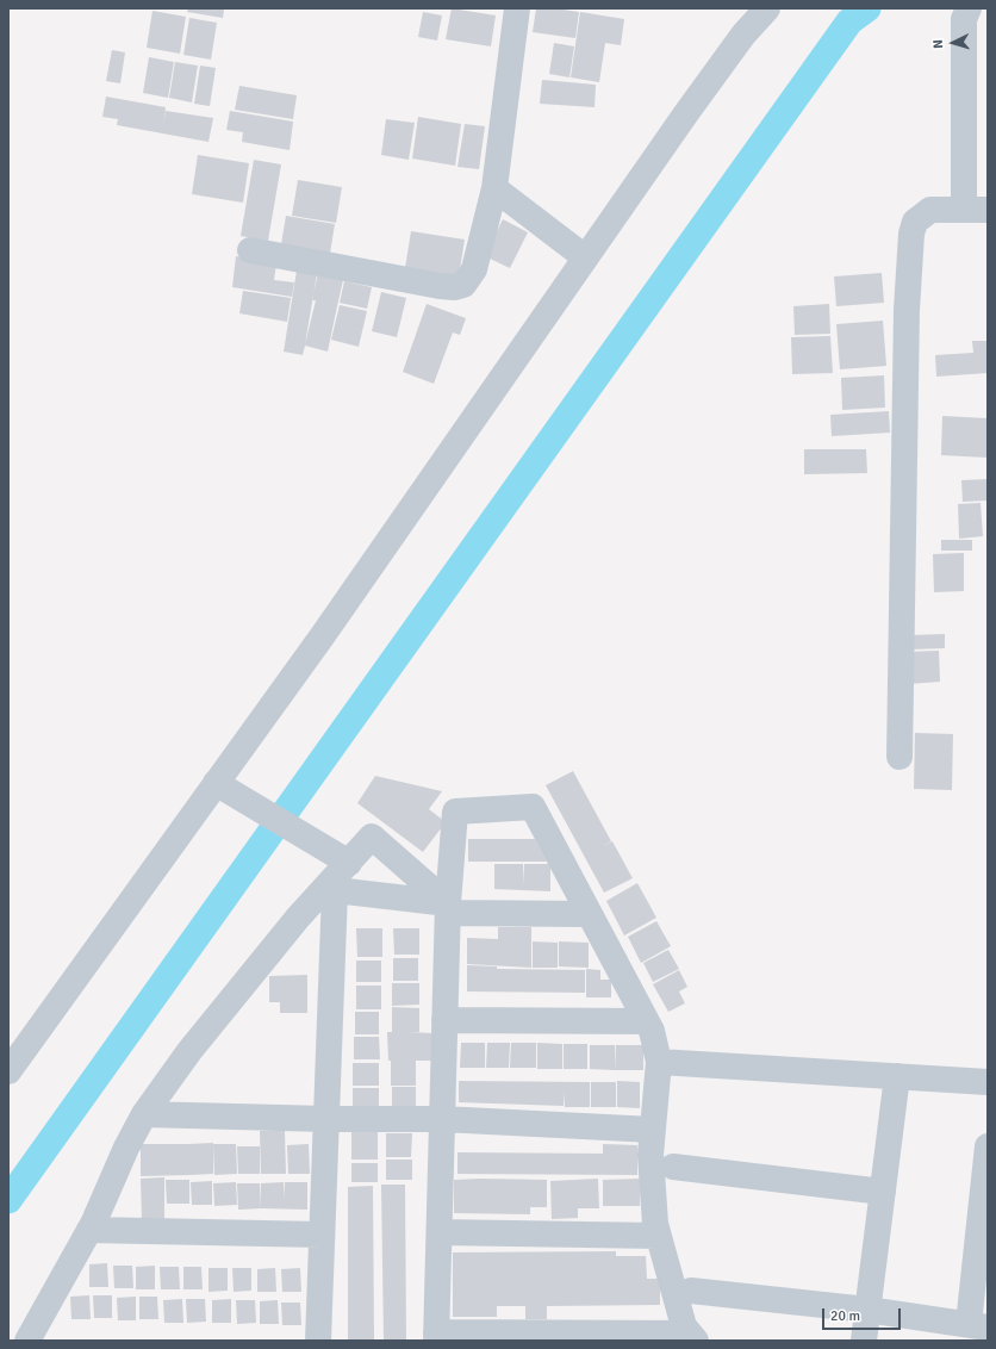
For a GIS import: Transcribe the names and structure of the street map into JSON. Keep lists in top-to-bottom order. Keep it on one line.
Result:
{"scale_bar":"20 m","north":"left"}
